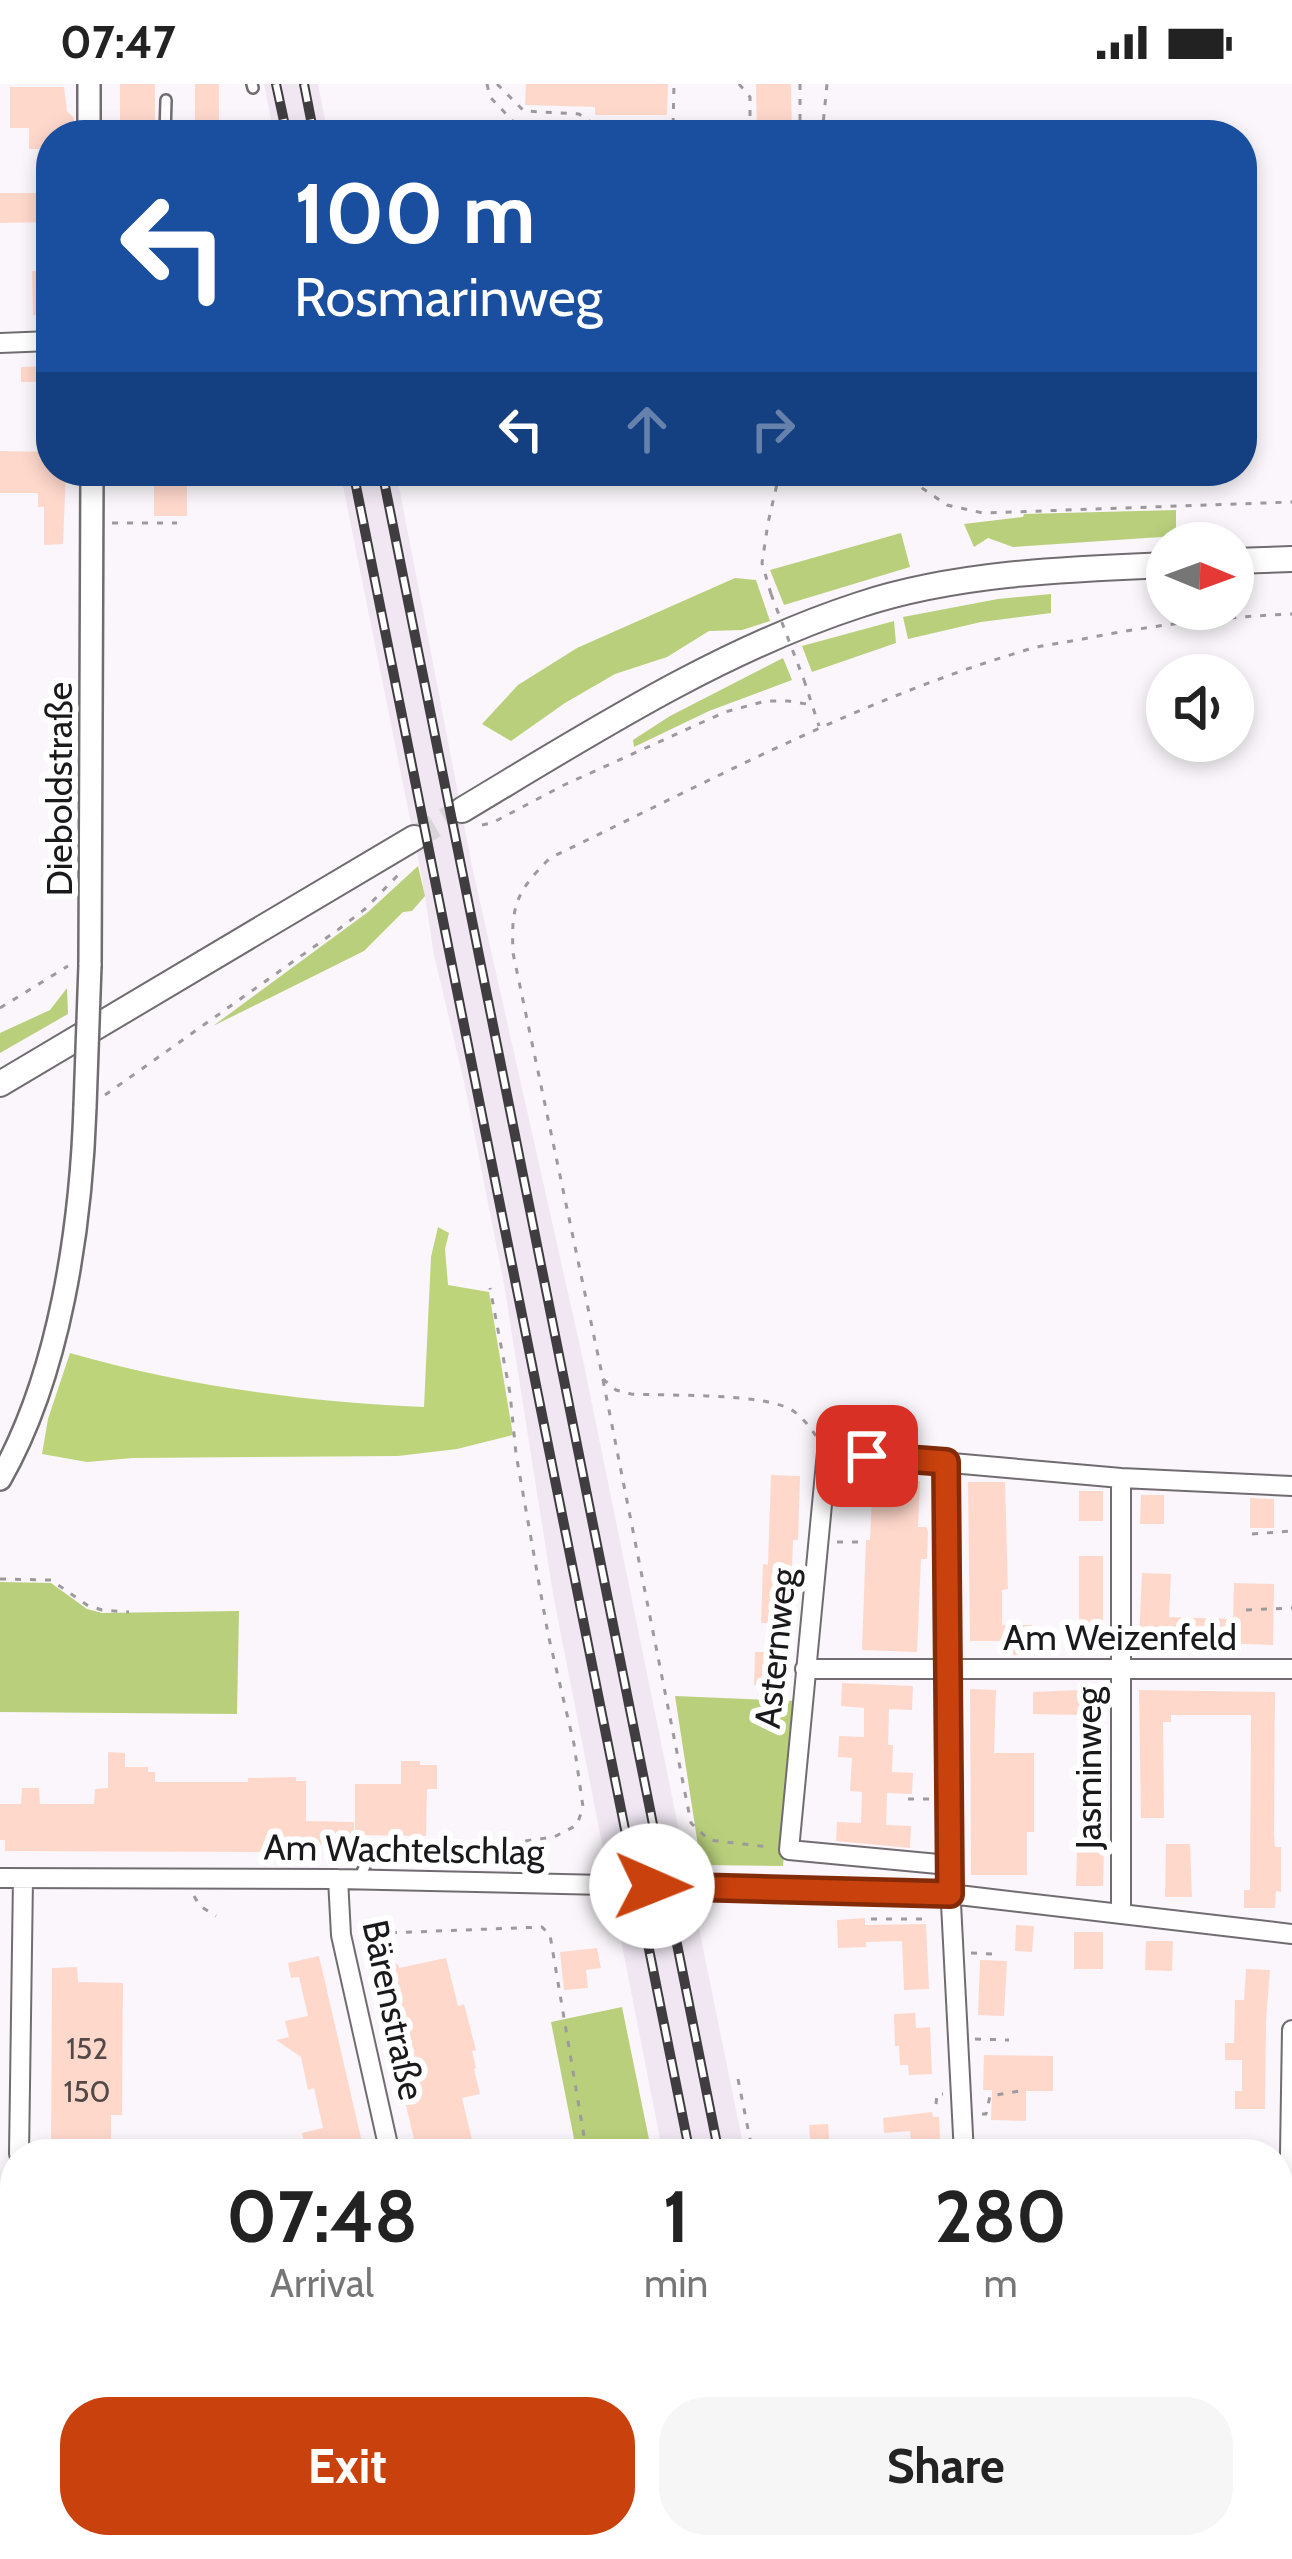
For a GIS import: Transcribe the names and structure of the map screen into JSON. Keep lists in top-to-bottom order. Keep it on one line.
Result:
{"streets":{"street":["Dieboldstraße","Am Weizenfeld","Asternweg","Jasminweg","Am Wachtelschlag","Bärenstraße"]},"crossings":[["Am Weizenfeld","Asternweg"],["Am Weizenfeld","Jasminweg"],["Jasminweg","Am Wachtelschlag"],["Am Wachtelschlag","Bärenstraße"]],"house_numbers":["152","150"],"north":"right","page":{"status":"07:47","turn":["100 m","Rosmarinweg"],"eta":["07:48","Arrival","1","min","280","m"],"buttons":["Exit","Share"]}}
